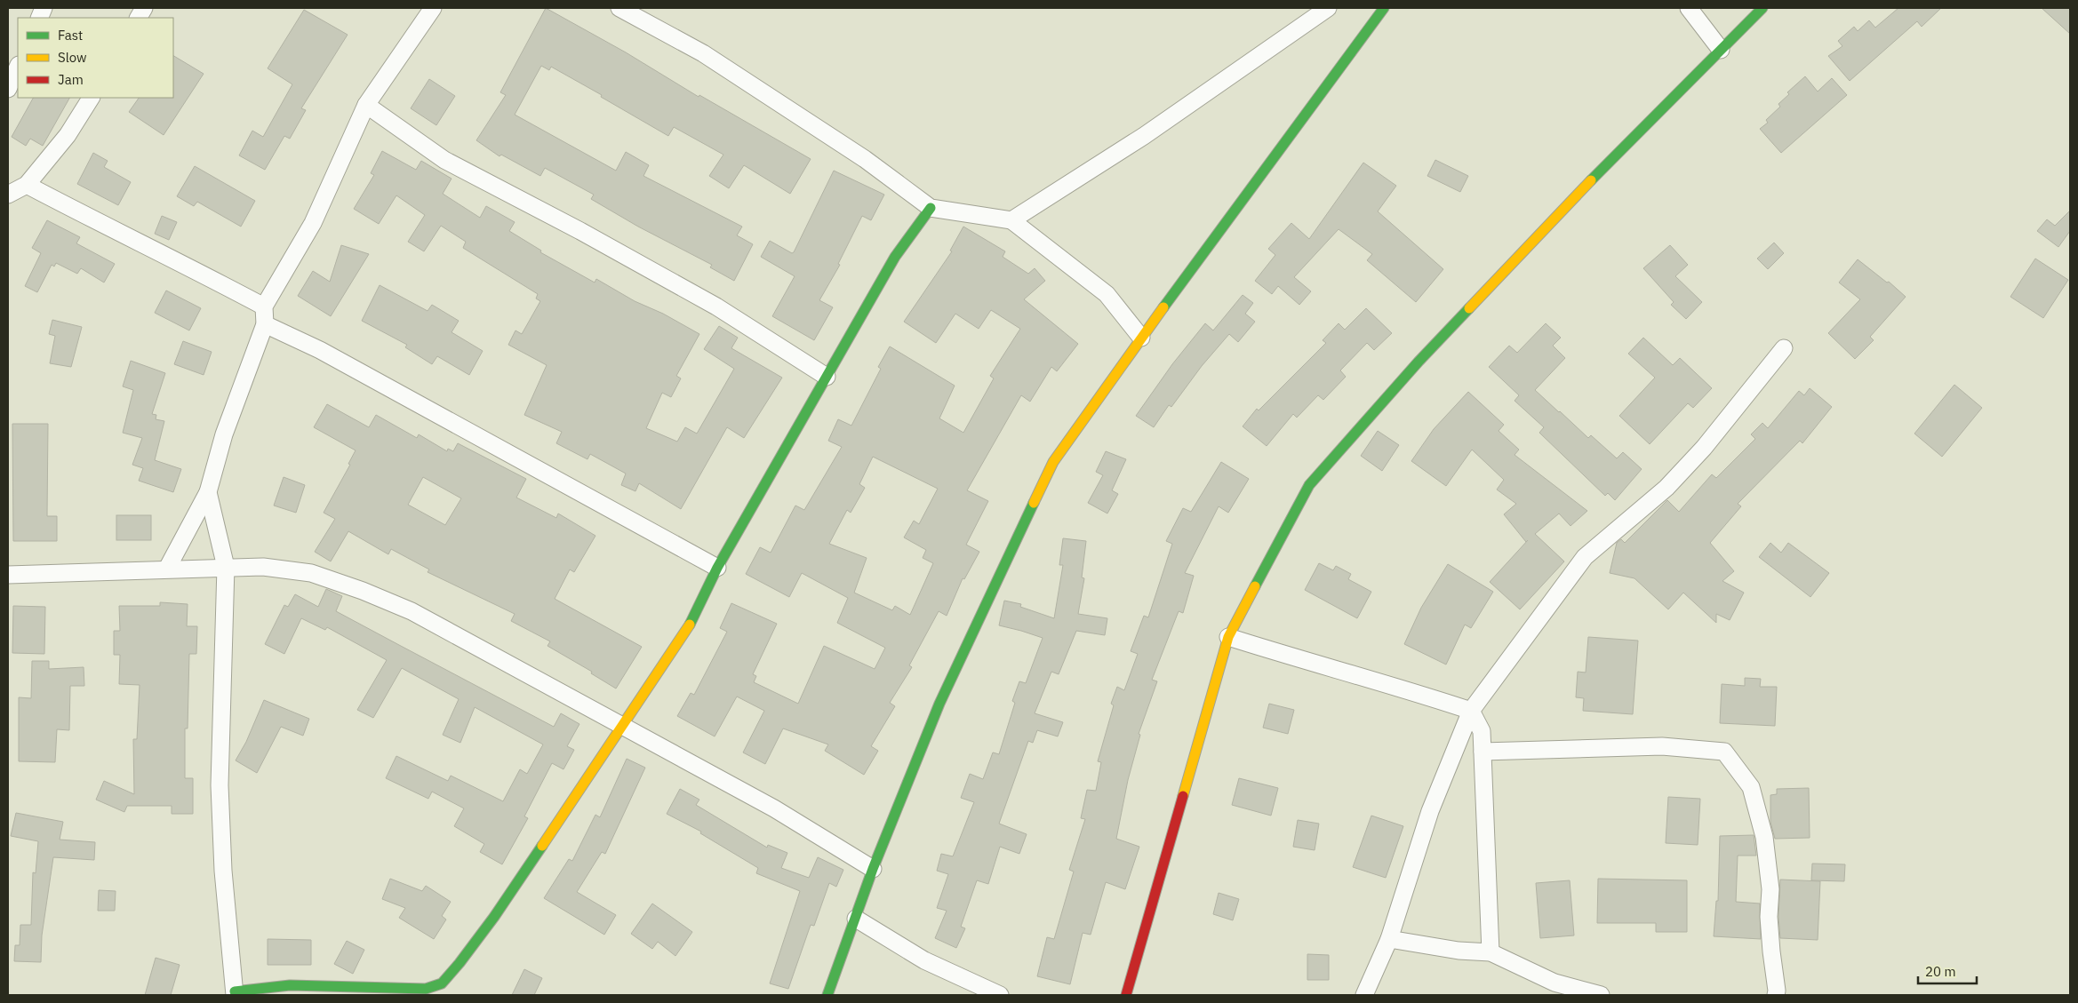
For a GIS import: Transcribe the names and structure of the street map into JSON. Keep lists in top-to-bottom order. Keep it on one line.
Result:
{"legend":["Fast","Slow","Jam"],"scale_bar":"20 m"}
